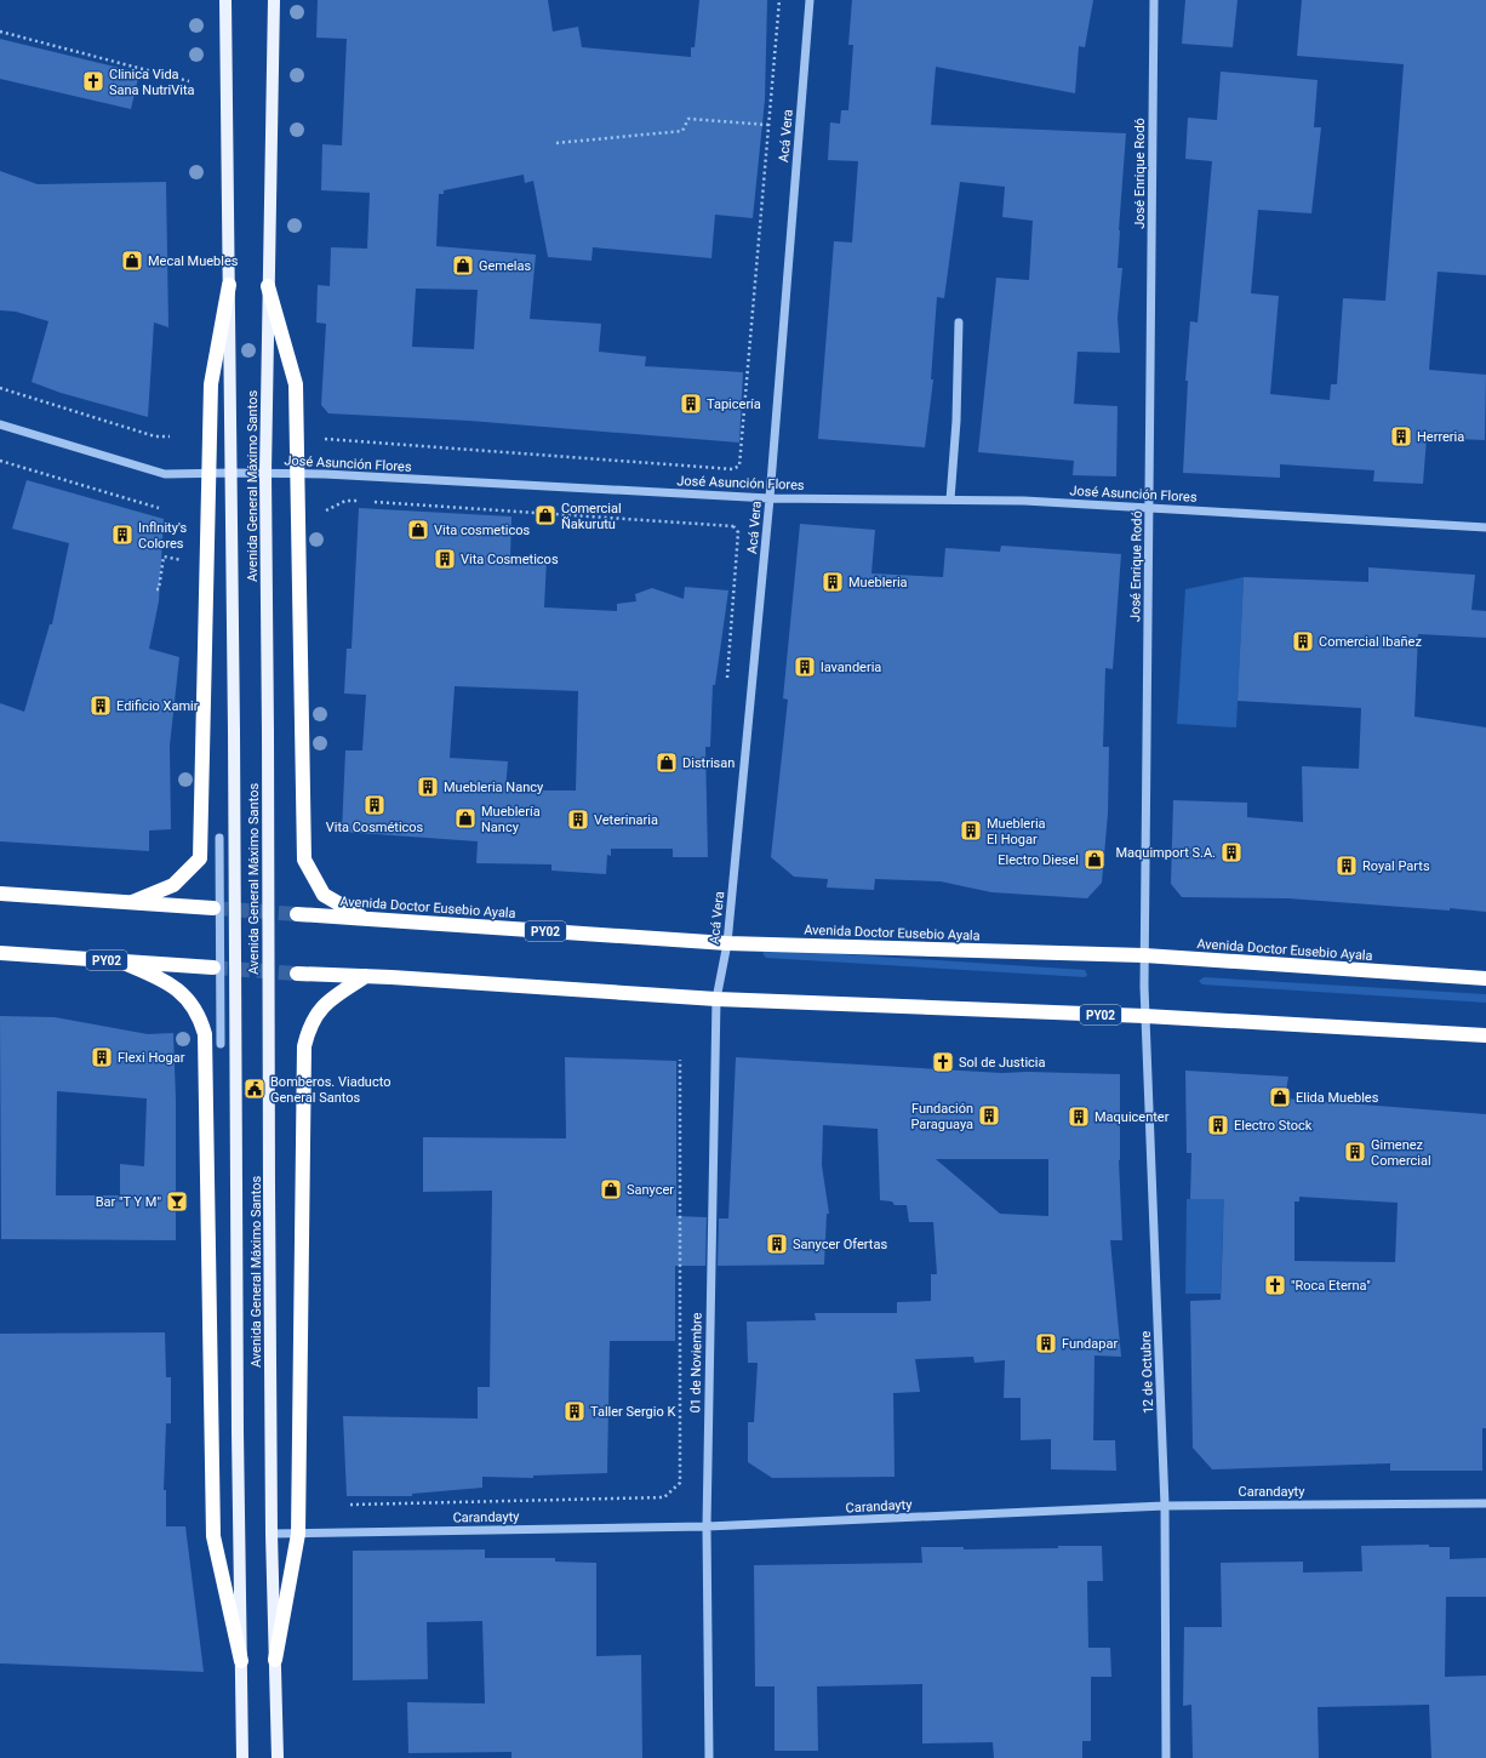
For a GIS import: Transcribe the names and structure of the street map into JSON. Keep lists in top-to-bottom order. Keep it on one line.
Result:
{"streets":{"highway":["Avenida Doctor Eusebio Ayala","PY02"],"main road":["Avenida General Máximo Santos"],"street":["Acá Vera","José Enrique Rodó","José Asunción Flores","01 de Noviembre","12 de Octubre","Carandayty"]},"crossings":[["Acá Vera","José Asunción Flores"],["Acá Vera","Avenida Doctor Eusebio Ayala"],["Acá Vera","01 de Noviembre"],["José Enrique Rodó","José Asunción Flores"],["José Enrique Rodó","Avenida Doctor Eusebio Ayala"],["José Enrique Rodó","12 de Octubre"],["José Asunción Flores","Avenida General Máximo Santos"],["Avenida General Máximo Santos","Carandayty"],["PY02","01 de Noviembre"],["PY02","12 de Octubre"],["01 de Noviembre","Carandayty"],["12 de Octubre","Carandayty"]],"places":{"church":["Clinica Vida Sana NutriVita","Sol de Justicia","\"Roca Eterna\""],"shop":["Mecal Muebles","Gemelas","Comercial Ñakurutu","Vita cosmeticos","Distrisan","Mueblería Nancy","Electro Diesel","Elida Muebles","Sanycer"],"building":["Tapicería","Herreria","Inflnity's Colores","Vita Cosmeticos","Muebleria","Comercial Ibañez","lavanderia","Edificio Xamir","Muebleria Nancy","Vita Cosméticos","Veterinaria","Muebleria El Hogar","Maquimport S.A.","Royal Parts","Flexi Hogar","Fundación Paraguaya","Maquicenter","Electro Stock","Gimenez Comercial","Sanycer Ofertas","Fundapar","Taller Sergio K"],"public building":["Bomberos. Viaducto General Santos"],"bar":["Bar \"T Y M\""]}}
